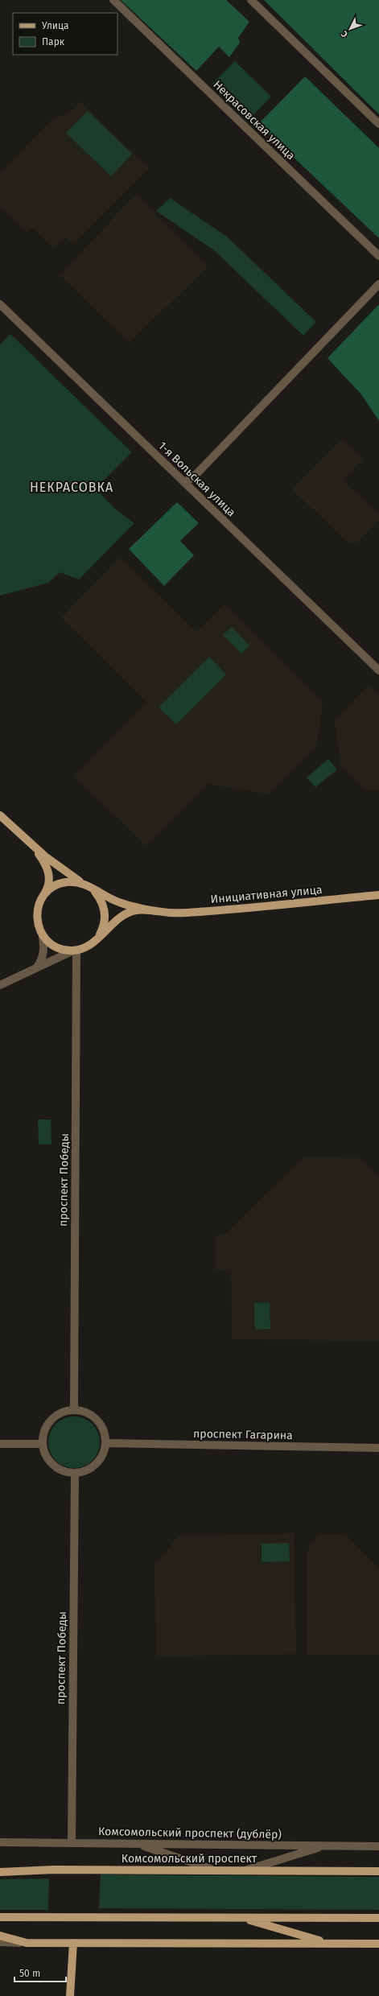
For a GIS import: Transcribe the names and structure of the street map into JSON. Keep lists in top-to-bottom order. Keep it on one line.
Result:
{"streets":{"main road":["Инициативная улица","Комсомольский проспект"],"street":["Некрасовская улица","1-я Вольская улица","проспект Победы","проспект Гагарина","Комсомольский проспект (дублёр)"]},"crossings":[["Инициативная улица","проспект Победы"],["проспект Победы","проспект Гагарина"],["проспект Победы","Комсомольский проспект (дублёр)"]],"districts":["НЕКРАСОВКА"],"legend":["Улица","Парк"],"scale_bar":"50 m","north":"bottom left"}
